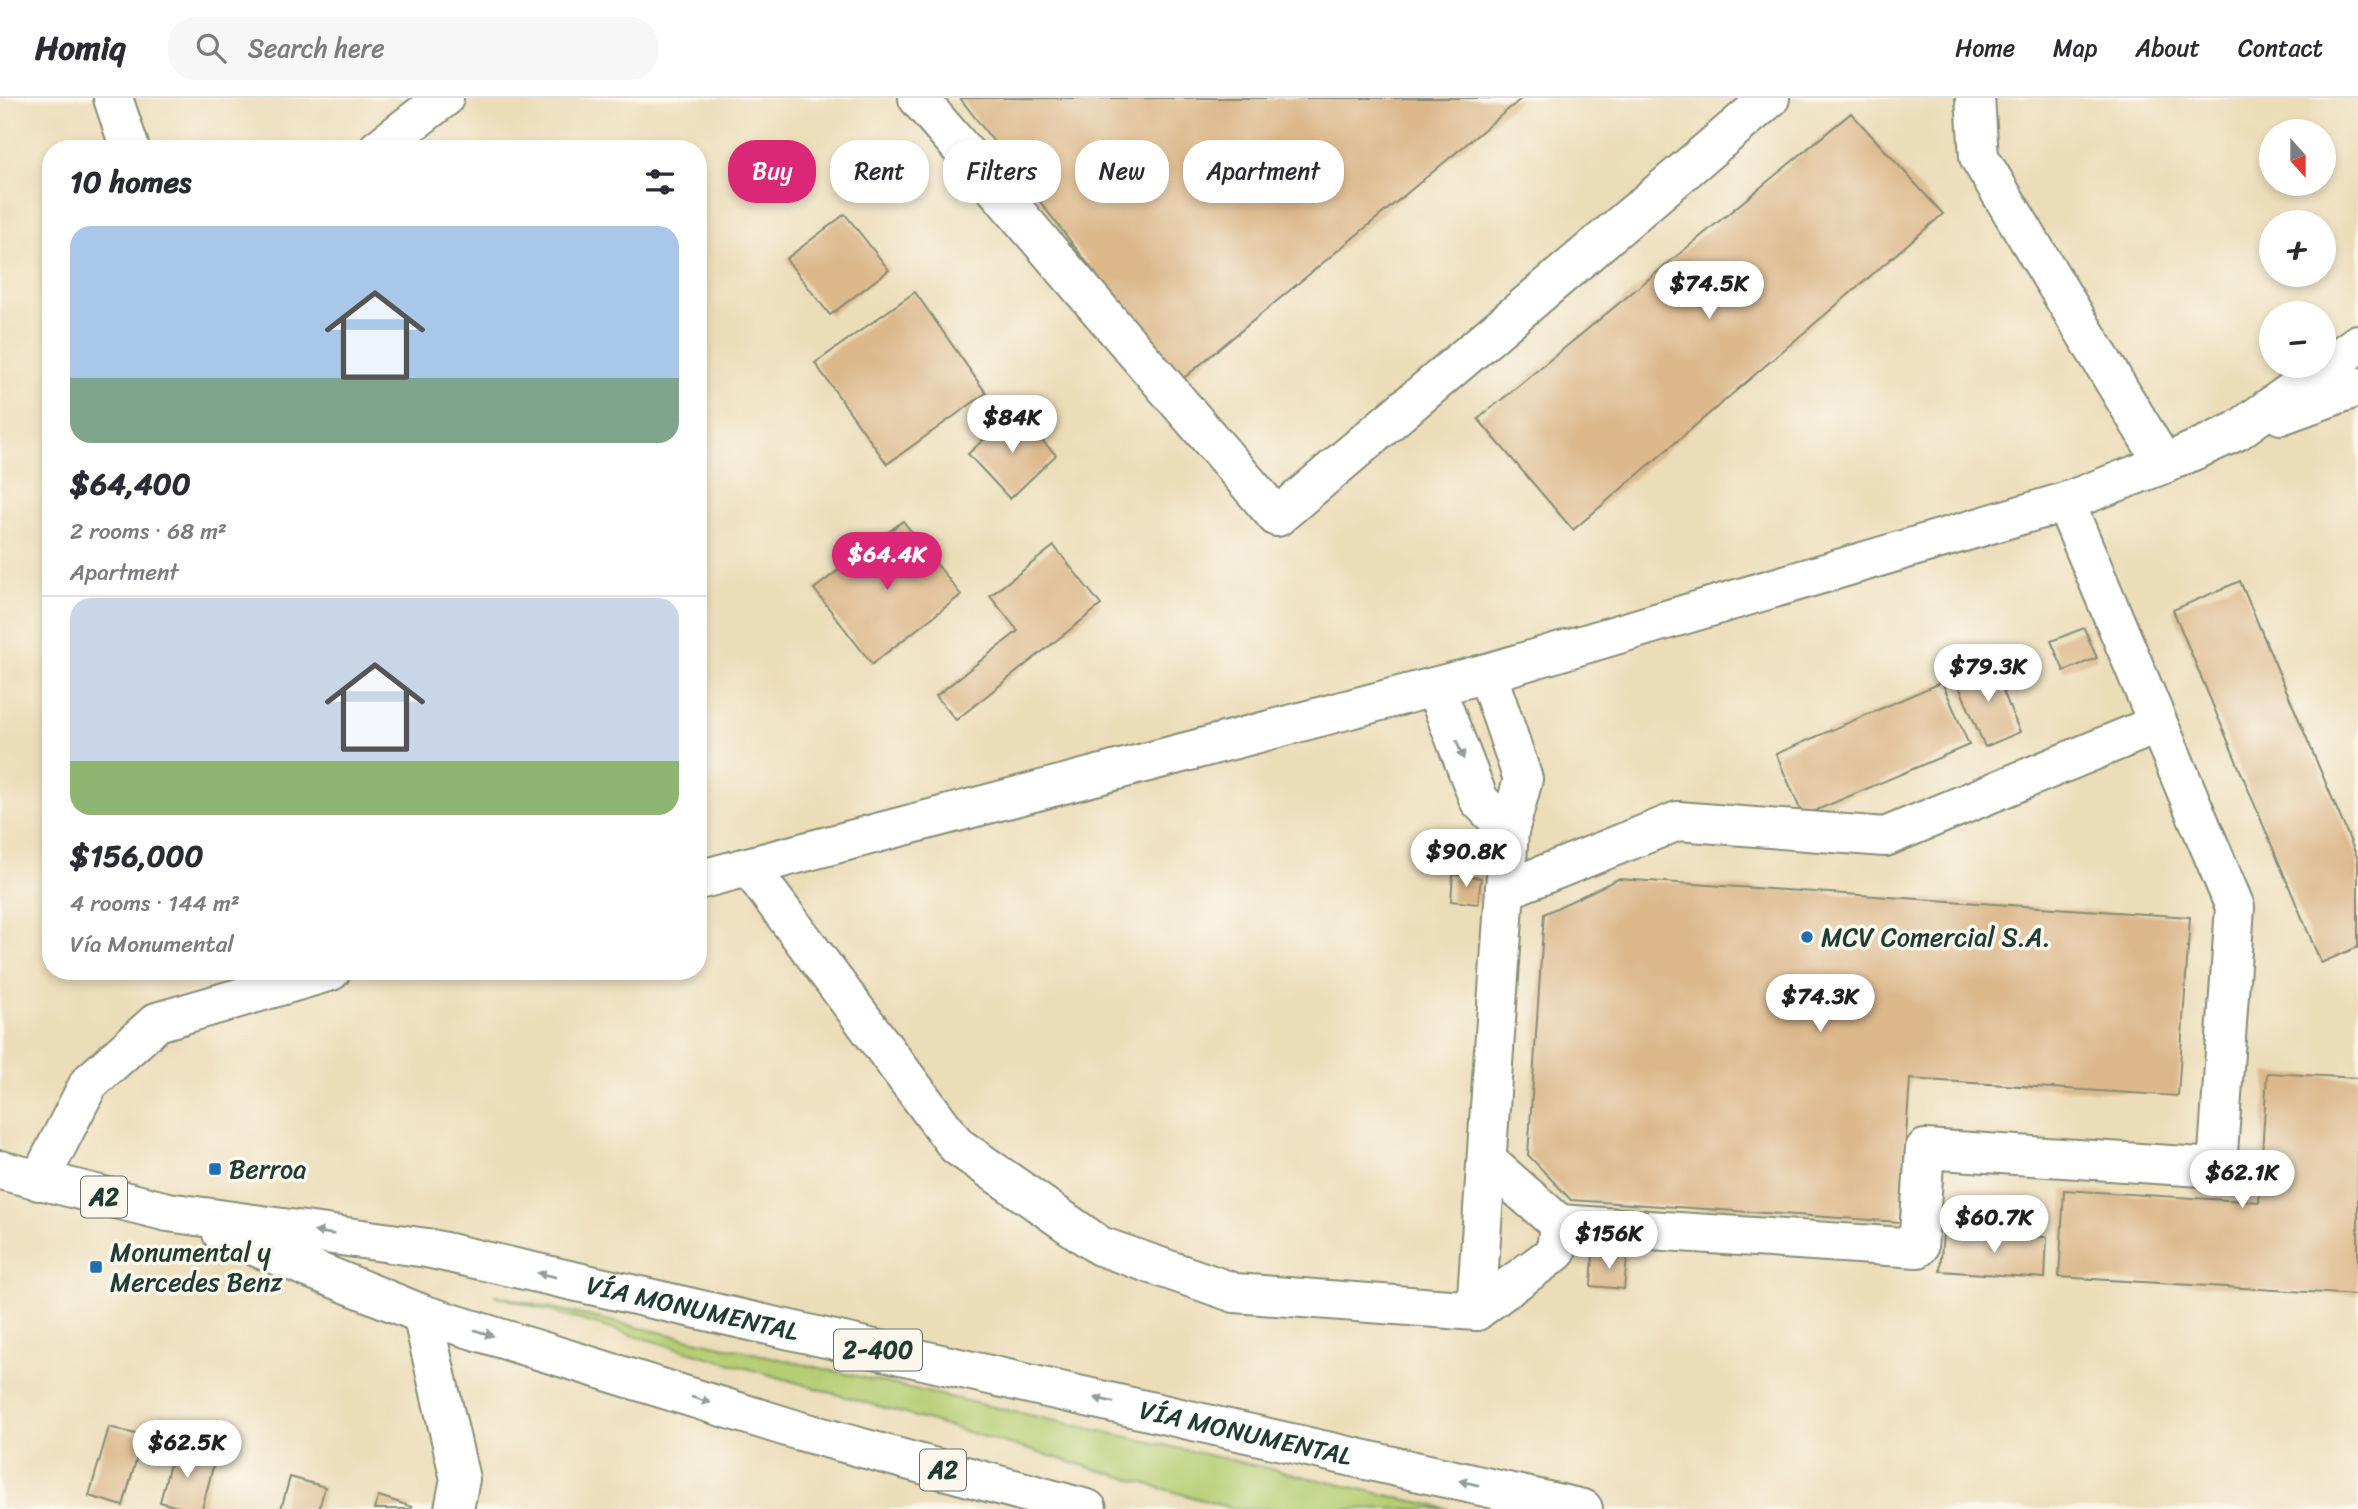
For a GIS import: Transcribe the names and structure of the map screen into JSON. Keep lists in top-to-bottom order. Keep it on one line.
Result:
{"streets":{"main road":["A2","VÍA MONUMENTAL","2-400"]},"places":{"other":["MCV Comercial S.A."],"transit":["Berroa","Monumental y Mercedes Benz"]},"north":"bottom","page":{"header":"Homiq","search":"Search here","nav":["Home","Map","About","Contact"],"map_buttons":["+","−"],"chip":["Buy","Rent","Filters","New","Apartment"],"heading":"10 homes","list":[{"name":"$64,400","note":"2 rooms · 68 m² · Apartment"},{"name":"$156,000","note":"4 rooms · 144 m² · Vía Monumental"}],"price":["$74.5K","$84K","$64.4K","$79.3K","$90.8K","$74.3K","$62.1K","$60.7K","$156K","$62.5K"]}}
